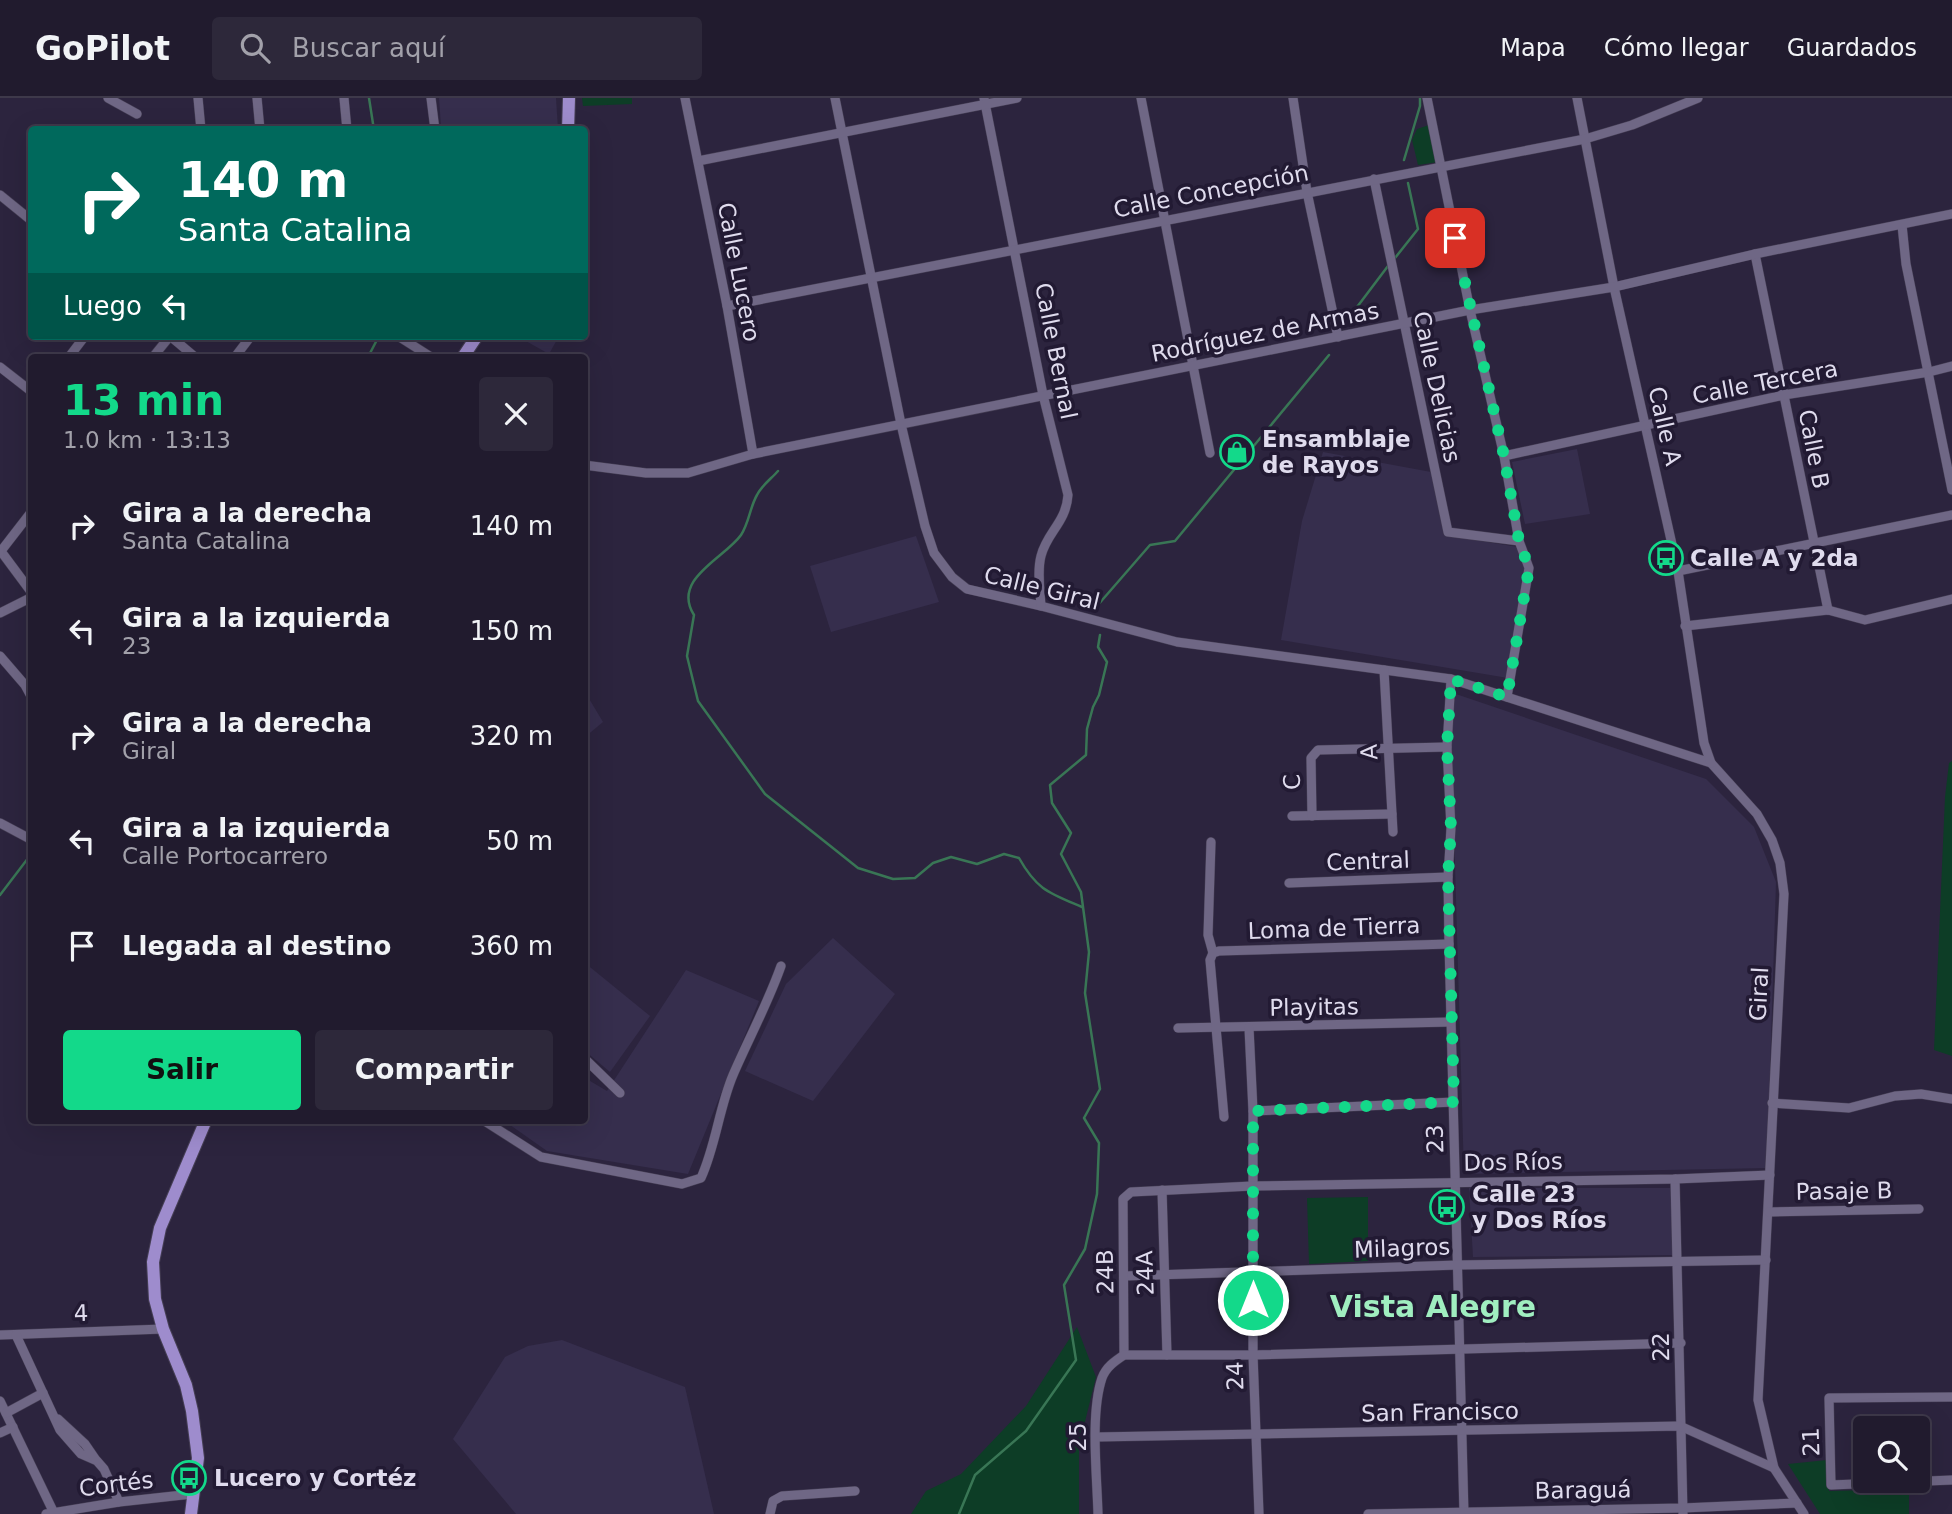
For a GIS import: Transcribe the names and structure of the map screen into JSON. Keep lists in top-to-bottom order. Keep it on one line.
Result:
{"streets":{"street":["Calle Concepción","Calle Lucero","Rodríguez de Armas","Calle Bernal","Calle Tercera","Calle Delicias","Calle A","Calle B","Calle Giral","A","C","Central","Loma de Tierra","Giral","Playitas","23","Dos Ríos","Pasaje B","Milagros","24B","24A","4","22","24","San Francisco","25","21","Cortés","Baraguá"]},"crossings":[["Calle Concepción","Calle Lucero"],["Calle Concepción","Calle Bernal"],["Calle Concepción","Calle Delicias"],["Calle Concepción","Calle A"],["Calle Concepción","Calle Giral"],["Calle Lucero","Rodríguez de Armas"],["Rodríguez de Armas","Calle Bernal"],["Rodríguez de Armas","Calle Delicias"],["Rodríguez de Armas","Calle A"],["Rodríguez de Armas","Calle B"],["Rodríguez de Armas","Calle Giral"],["Calle Bernal","Calle Giral"],["Calle Tercera","Calle A"],["Calle Tercera","Calle B"],["Calle A","Giral"],["Calle Giral","A"],["Calle Giral","Giral"],["Calle Giral","23"],["A","C"],["Central","23"],["Loma de Tierra","23"],["Giral","23"],["Giral","Dos Ríos"],["Giral","Pasaje B"],["Giral","Milagros"],["Giral","San Francisco"],["Giral","Baraguá"],["Playitas","23"],["Playitas","24"],["23","Dos Ríos"],["23","Milagros"],["23","San Francisco"],["23","Baraguá"],["Dos Ríos","24B"],["Dos Ríos","24A"],["Dos Ríos","22"],["Dos Ríos","24"],["Milagros","24B"],["Milagros","24A"],["Milagros","22"],["Milagros","24"],["24B","25"],["22","San Francisco"],["22","Baraguá"],["24","San Francisco"],["San Francisco","25"]],"districts":["Vista Alegre"],"places":{"shop":["Ensamblaje de Rayos"],"bus stop":["Calle A y 2da","Calle 23 y Dos Ríos","Lucero y Cortéz"]},"page":{"header":"GoPilot","search":"Buscar aquí","nav":["Mapa","Cómo llegar","Guardados"],"turn":["140 m","Santa Catalina"],"then":"Luego","heading":["13 min","1.0 km · 13:13"],"list":[{"name":"Gira a la derecha","note":"Santa Catalina","value":"140 m"},{"name":"Gira a la izquierda","note":"23","value":"150 m"},{"name":"Gira a la derecha","note":"Giral","value":"320 m"},{"name":"Gira a la izquierda","note":"Calle Portocarrero","value":"50 m"},{"name":"Llegada al destino","value":"360 m"}],"buttons":["Salir","Compartir"]}}
